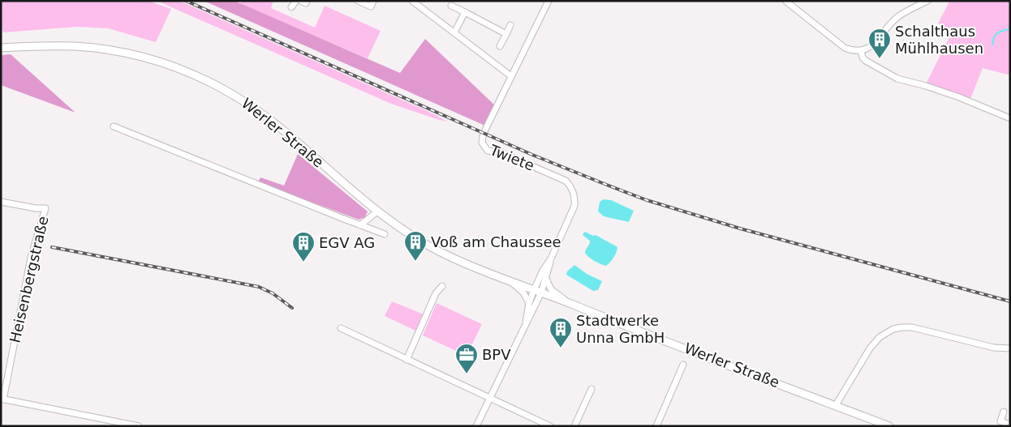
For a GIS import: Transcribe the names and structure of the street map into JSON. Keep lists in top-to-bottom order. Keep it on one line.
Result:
{"streets":{"main road":["Werler Straße"],"street":["Twiete","Heisenbergstraße"]},"crossings":[["Werler Straße","Twiete"]],"places":{"building":["Schalthaus Mühlhausen","Voß am Chaussee","EGV AG","Stadtwerke Unna GmbH"],"office":["BPV"]}}
